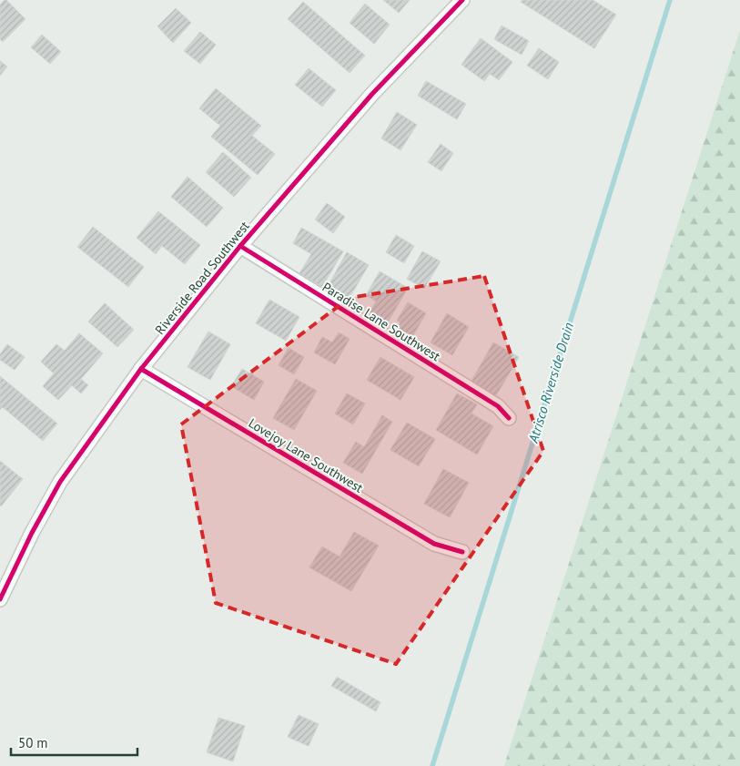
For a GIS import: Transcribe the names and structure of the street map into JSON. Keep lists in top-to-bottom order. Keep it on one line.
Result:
{"streets":{"street":["Riverside Road Southwest","Paradise Lane Southwest","Lovejoy Lane Southwest"]},"crossings":[["Riverside Road Southwest","Paradise Lane Southwest"],["Riverside Road Southwest","Lovejoy Lane Southwest"]],"water":["Atrisco Riverside Drain"],"scale_bar":"50 m"}
